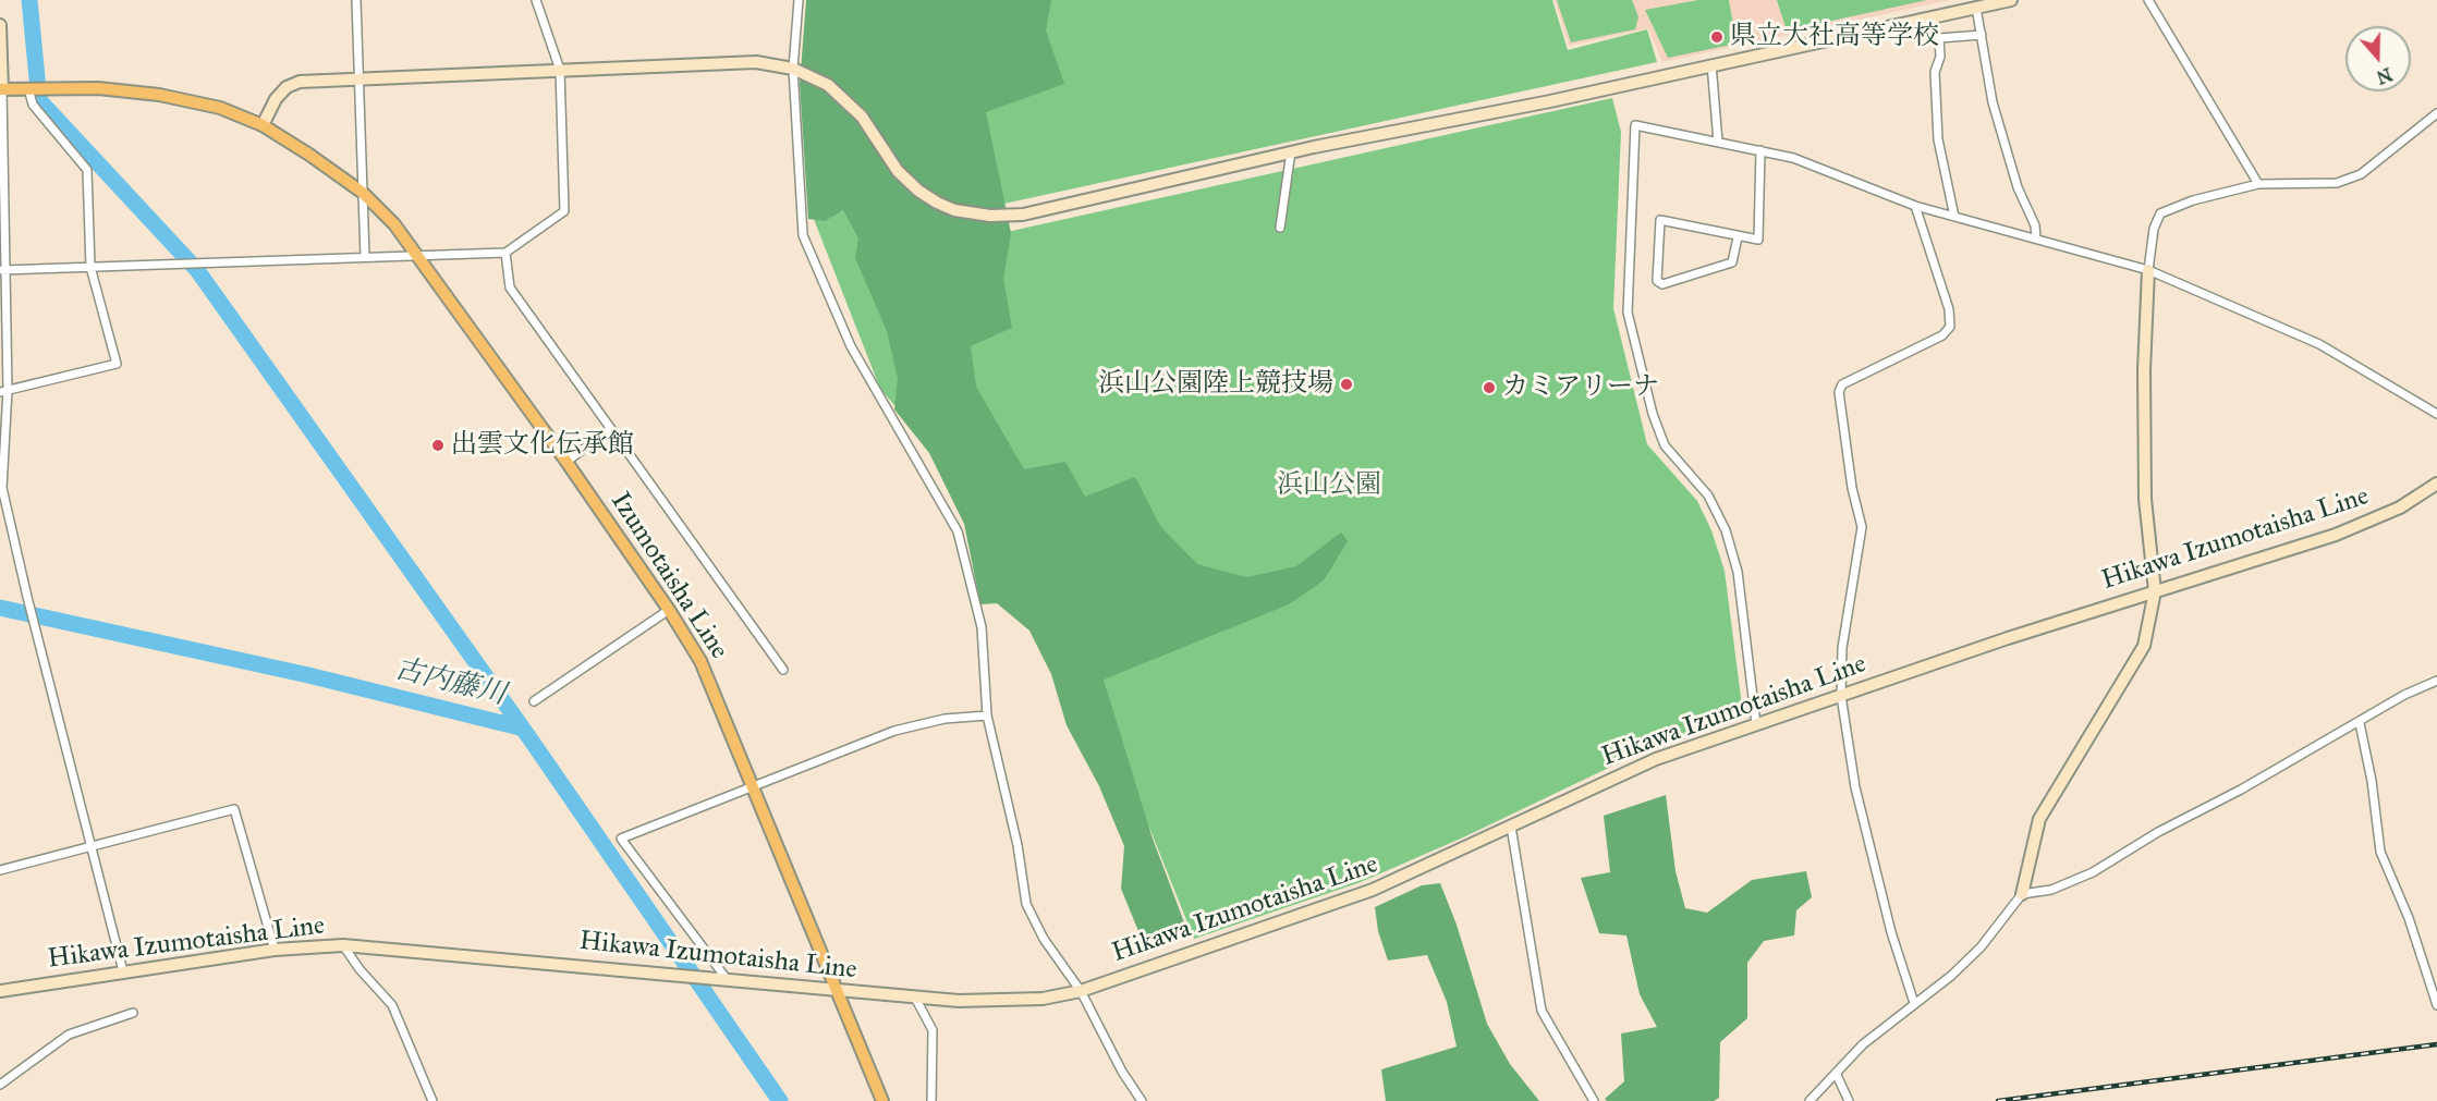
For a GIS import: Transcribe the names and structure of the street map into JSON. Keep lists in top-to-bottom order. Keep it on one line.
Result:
{"streets":{"main road":["Izumotaisha Line"],"street":["Hikawa Izumotaisha Line"]},"crossings":[["Hikawa Izumotaisha Line","Izumotaisha Line"]],"water":["古内藤川"],"parks":["浜山公園"],"places":["県立大社高等学校","浜山公園陸上競技場","カミアリーナ","出雲文化伝承館"],"north":"bottom"}
